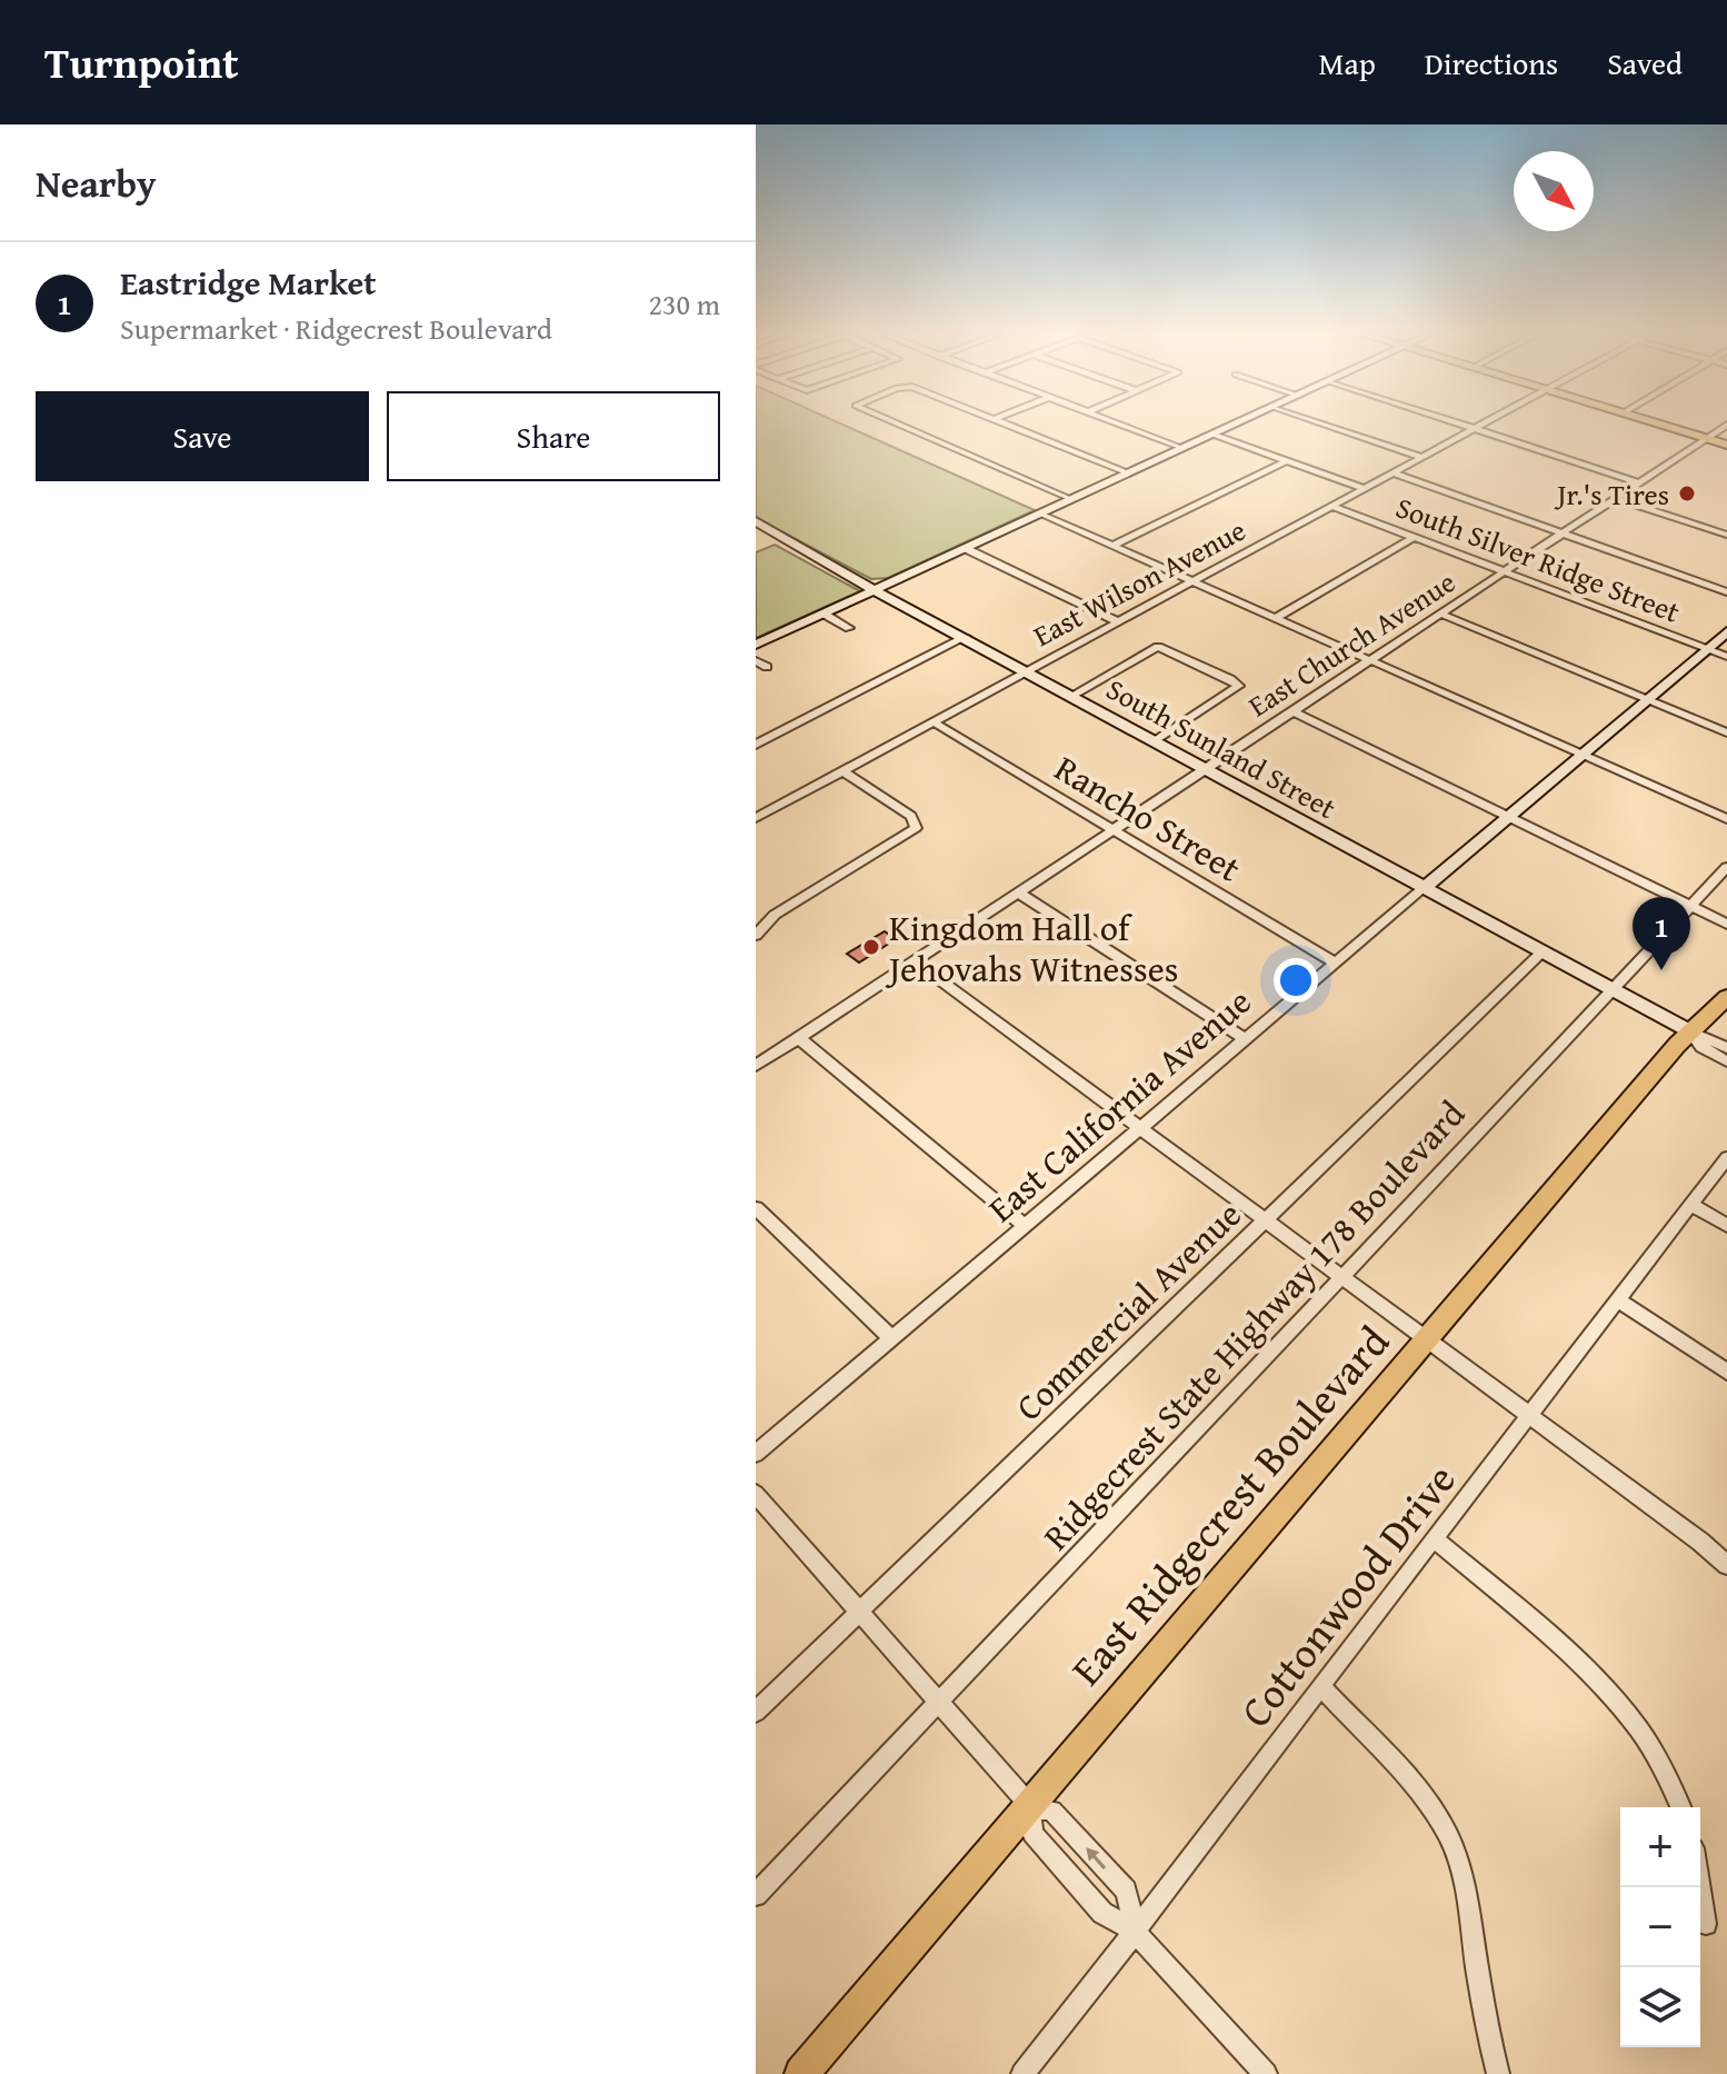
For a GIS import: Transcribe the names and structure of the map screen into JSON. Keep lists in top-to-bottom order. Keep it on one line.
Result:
{"streets":{"main road":["East Ridgecrest Boulevard"],"street":["South Silver Ridge Street","East Wilson Avenue","East Church Avenue","South Sunland Street","Rancho Street","East California Avenue","Commercial Avenue","Ridgecrest State Highway 178 Boulevard","Cottonwood Drive"]},"crossings":[["South Silver Ridge Street","East Wilson Avenue"],["South Silver Ridge Street","East Church Avenue"],["South Silver Ridge Street","East California Avenue"],["East Wilson Avenue","South Sunland Street"],["East Wilson Avenue","Rancho Street"],["East Church Avenue","South Sunland Street"],["East Church Avenue","Rancho Street"],["South Sunland Street","East California Avenue"],["South Sunland Street","Commercial Avenue"],["South Sunland Street","Ridgecrest State Highway 178 Boulevard"],["South Sunland Street","East Ridgecrest Boulevard"],["Rancho Street","East California Avenue"]],"places":["Jr.'s Tires","Kingdom Hall of Jehovahs Witnesses"],"north":"bottom right","page":{"header":"Turnpoint","nav":["Map","Directions","Saved"],"heading":"Nearby","list":[{"mark":"1","name":"Eastridge Market","note":"Supermarket · Ridgecrest Boulevard","value":"230 m"}],"buttons":["Save","Share"],"pins":"1","map_buttons":["+","−"]}}
